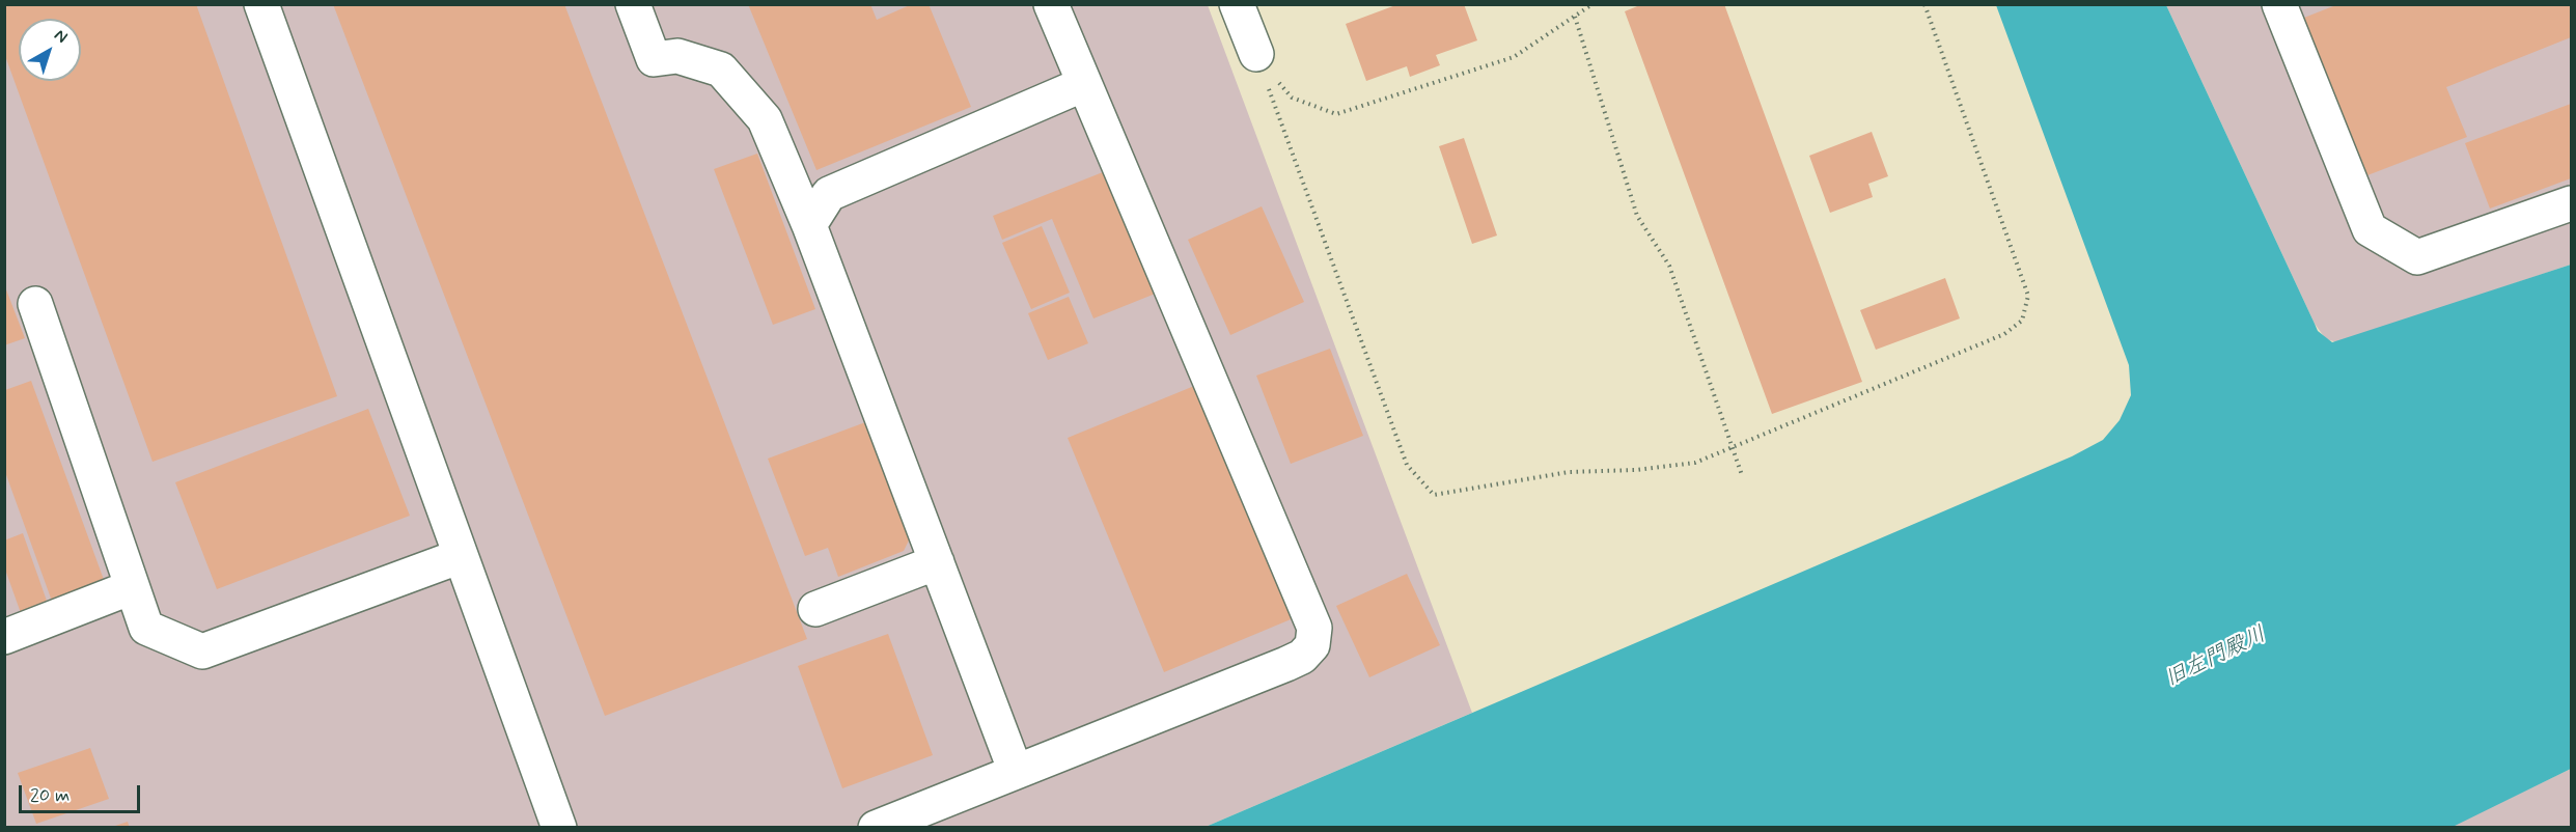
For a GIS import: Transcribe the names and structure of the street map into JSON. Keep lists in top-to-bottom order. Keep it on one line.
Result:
{"water":["旧左門殿川"],"scale_bar":"20 m","north":"top right"}
